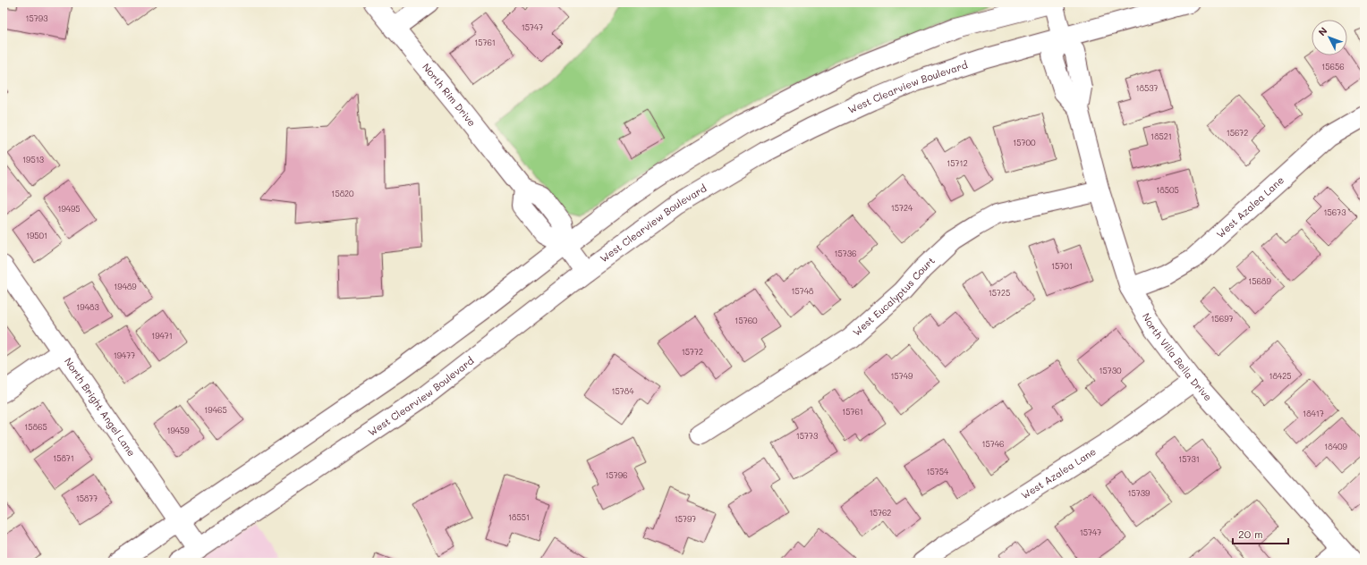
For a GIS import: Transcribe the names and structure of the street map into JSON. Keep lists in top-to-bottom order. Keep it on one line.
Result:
{"streets":{"street":["West Clearview Boulevard","North Rim Drive","West Azalea Lane","West Eucalyptus Court","North Villa Bella Drive","North Bright Angel Lane"]},"crossings":[["West Clearview Boulevard","North Rim Drive"],["West Clearview Boulevard","North Villa Bella Drive"],["West Clearview Boulevard","North Bright Angel Lane"],["West Azalea Lane","North Villa Bella Drive"],["West Eucalyptus Court","North Villa Bella Drive"]],"house_numbers":["15793","15747","15761","15656","18537","15672","18521","15700","19513","15712","18505","15820","15724","19495","15673","19501","15736","15701","15689","19489","15748","15725","19483","15697","15760","19471","15772","19477","15730","15749","18425","15784","19465","15761","18417","15865","19459","15773","15746","18409","15871","15731","15754","15796","15739","15877","15762","18551","15797","15747"],"scale_bar":"20 m","north":"top left"}
